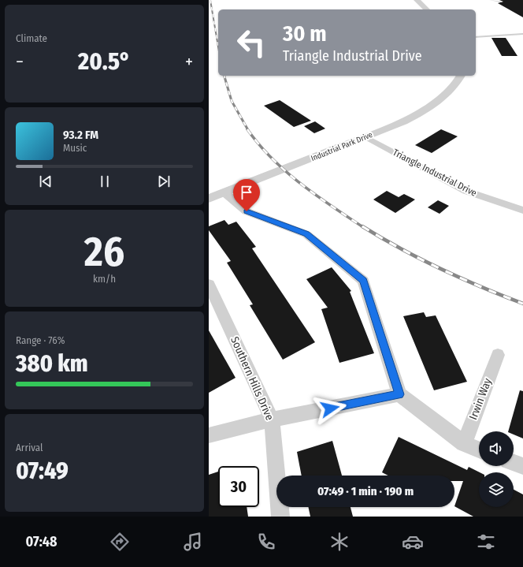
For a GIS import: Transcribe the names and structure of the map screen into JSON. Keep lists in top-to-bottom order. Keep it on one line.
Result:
{"streets":{"street":["Industrial Park Drive","Triangle Industrial Drive","Southern Hills Drive","Irwin Way"]},"crossings":[["Industrial Park Drive","Triangle Industrial Drive"]],"page":{"tile":["Climate",["26","km/h"],["Range · 76%","380 km"],["Arrival","07:49"]],"turn":["30 m","Triangle Industrial Drive"],"heat":["−","20.5°","+"],"song":["93.2 FM","Music"],"limit":"30","trip":"07:49 · 1 min · 190 m","tabs":"07:48"}}
